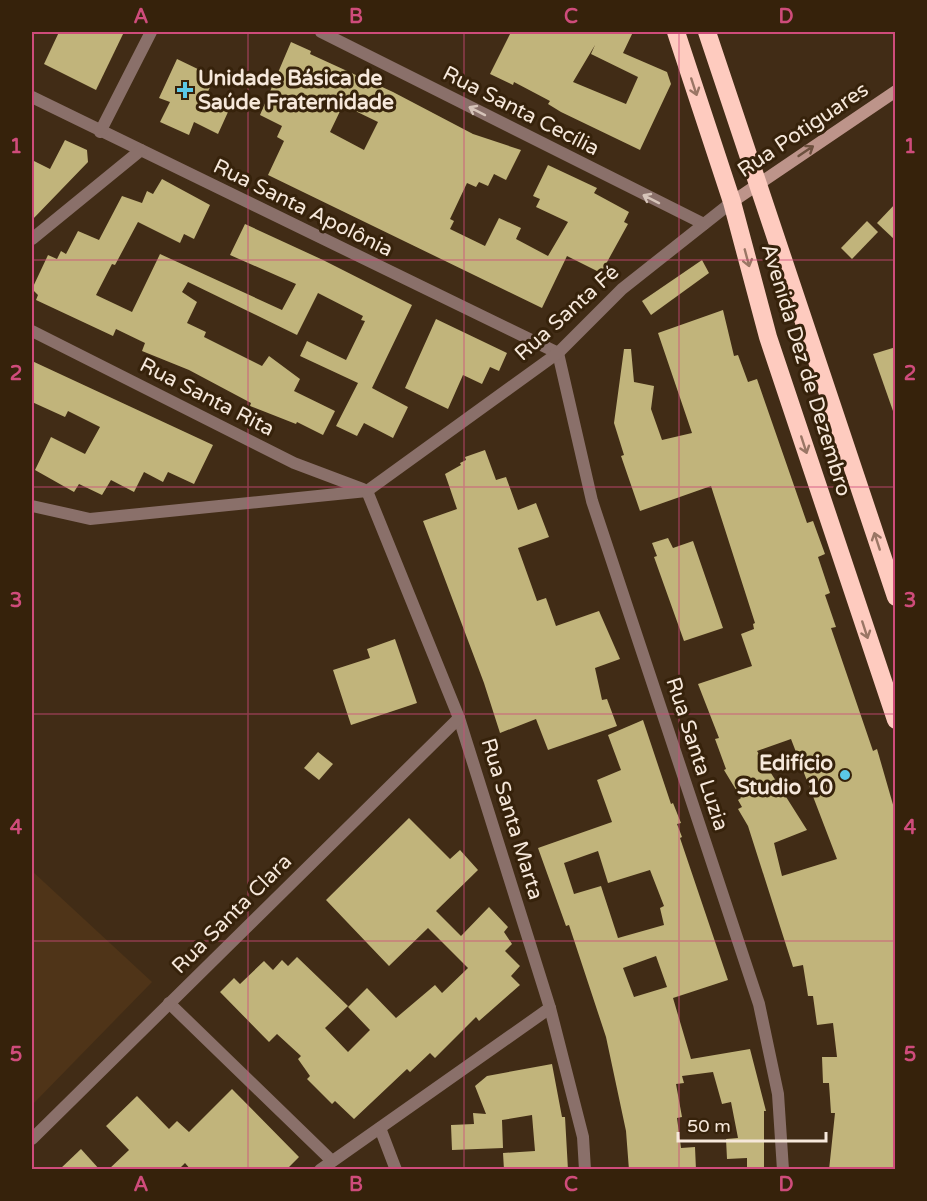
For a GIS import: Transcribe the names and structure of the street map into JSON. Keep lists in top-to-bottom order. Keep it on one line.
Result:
{"streets":{"highway":["Avenida Dez de Dezembro"],"street":["Rua Santa Cecília","Rua Potiguares","Rua Santa Apolônia","Rua Santa Fé","Rua Santa Rita","Rua Santa Luzia","Rua Santa Marta","Rua Santa Clara"]},"crossings":[["Rua Santa Cecília","Rua Santa Fé"],["Rua Potiguares","Rua Santa Fé"],["Rua Potiguares","Avenida Dez de Dezembro"],["Rua Santa Apolônia","Rua Santa Fé"],["Rua Santa Apolônia","Rua Santa Luzia"],["Rua Santa Fé","Avenida Dez de Dezembro"],["Rua Santa Fé","Rua Santa Rita"],["Rua Santa Fé","Rua Santa Luzia"],["Rua Santa Fé","Rua Santa Marta"],["Rua Santa Rita","Rua Santa Marta"],["Rua Santa Marta","Rua Santa Clara"]],"one_way":["Rua Santa Cecília","Rua Potiguares"],"places":{"health":["Unidade Básica de Saúde Fraternidade"],"other":["Edifício Studio 10"]},"scale_bar":"50 m","grid":{"columns":["A","B","C","D"],"rows":["1","2","3","4","5"]}}
